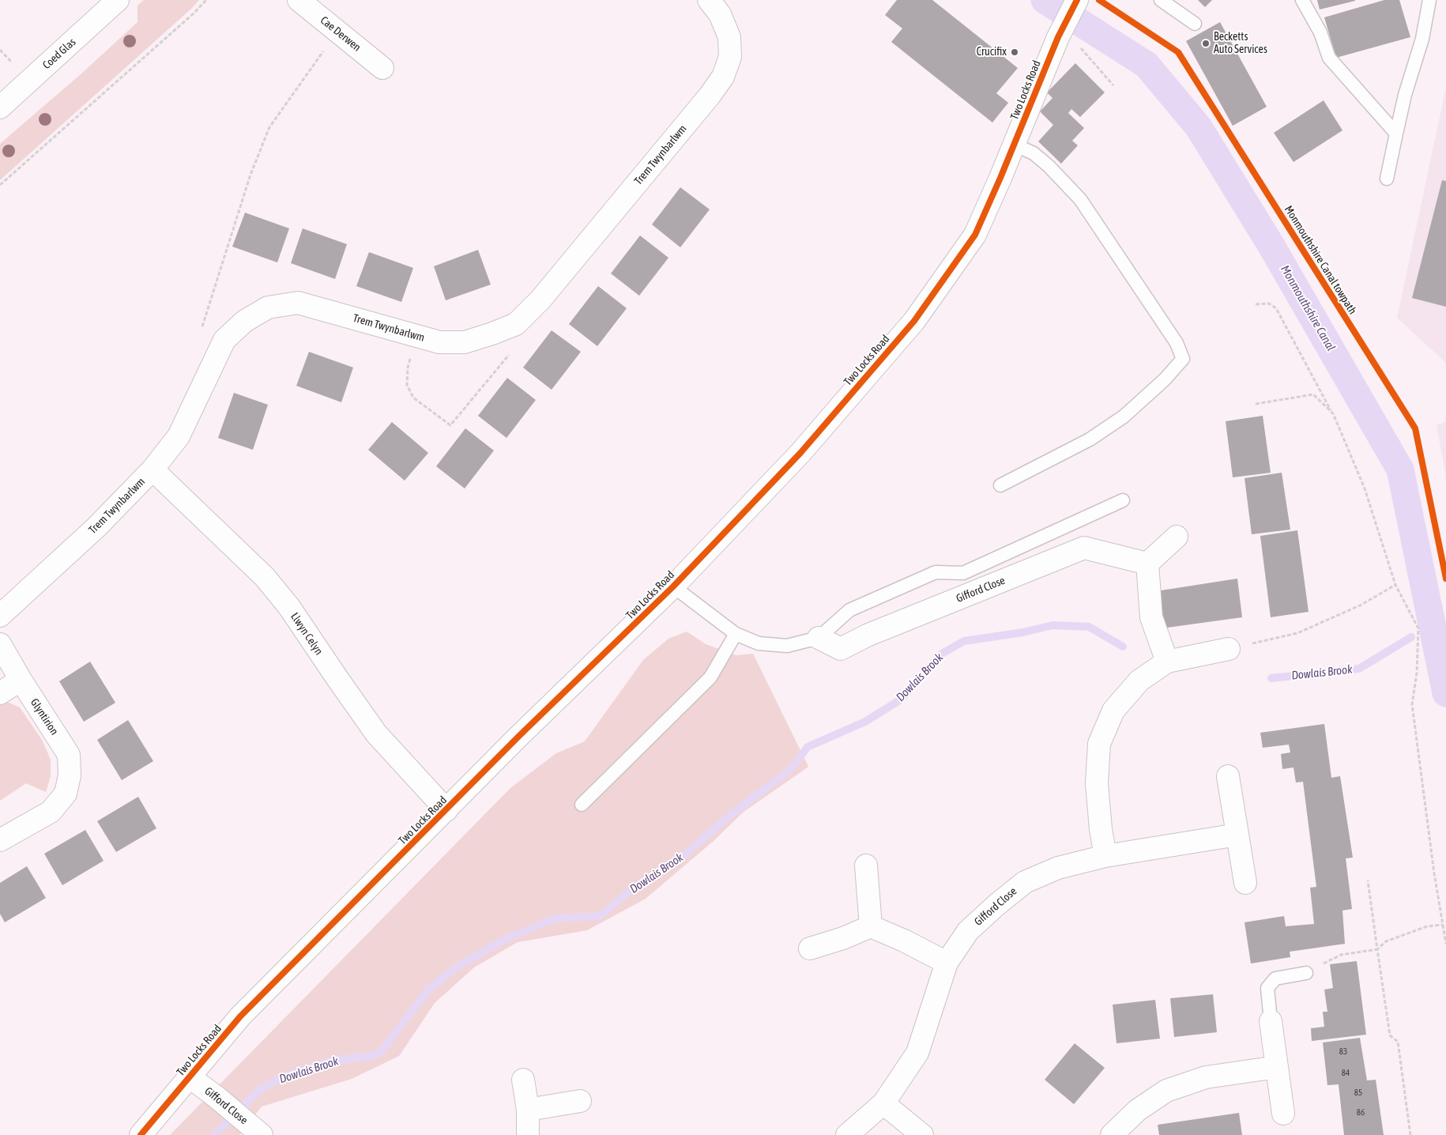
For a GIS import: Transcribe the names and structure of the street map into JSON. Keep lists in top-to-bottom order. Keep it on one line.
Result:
{"streets":{"street":["Cae Derwen","Coed Glas","Two Locks Road","Trem Twynbarlwm","Gifford Close","Llwyn Celyn","Glyntirion"],"cycle path":["Monmouthshire Canal towpath"]},"crossings":[["Two Locks Road","Gifford Close"],["Two Locks Road","Llwyn Celyn"],["Trem Twynbarlwm","Llwyn Celyn"]],"water":["Monmouthshire Canal","Dowlais Brook"],"places":["Becketts Auto Services","Crucifix"],"house_numbers":["83","84","85","86"]}
